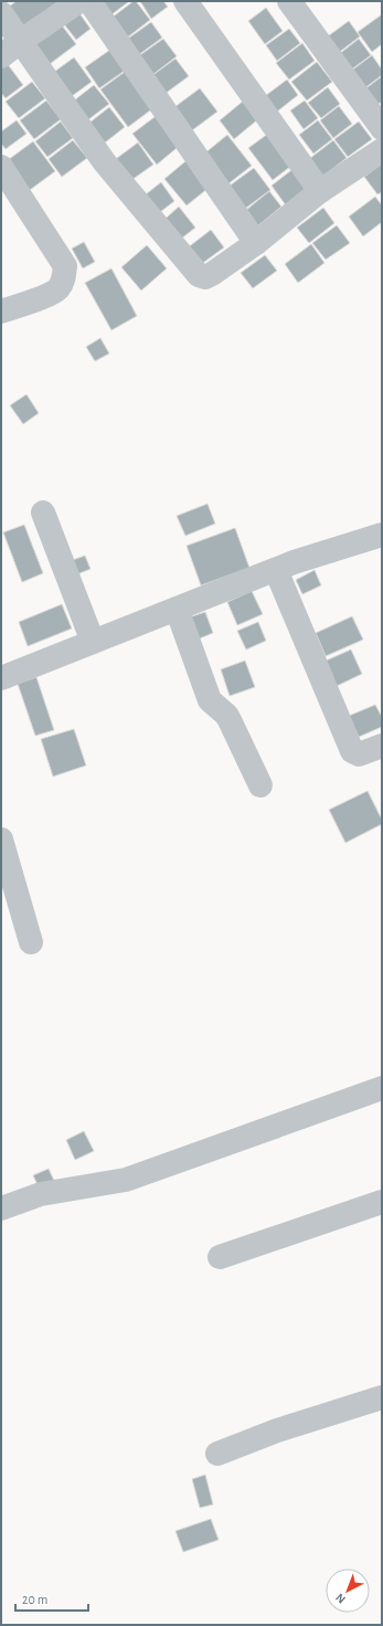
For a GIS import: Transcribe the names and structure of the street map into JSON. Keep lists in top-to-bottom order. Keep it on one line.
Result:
{"scale_bar":"20 m","north":"bottom left"}
